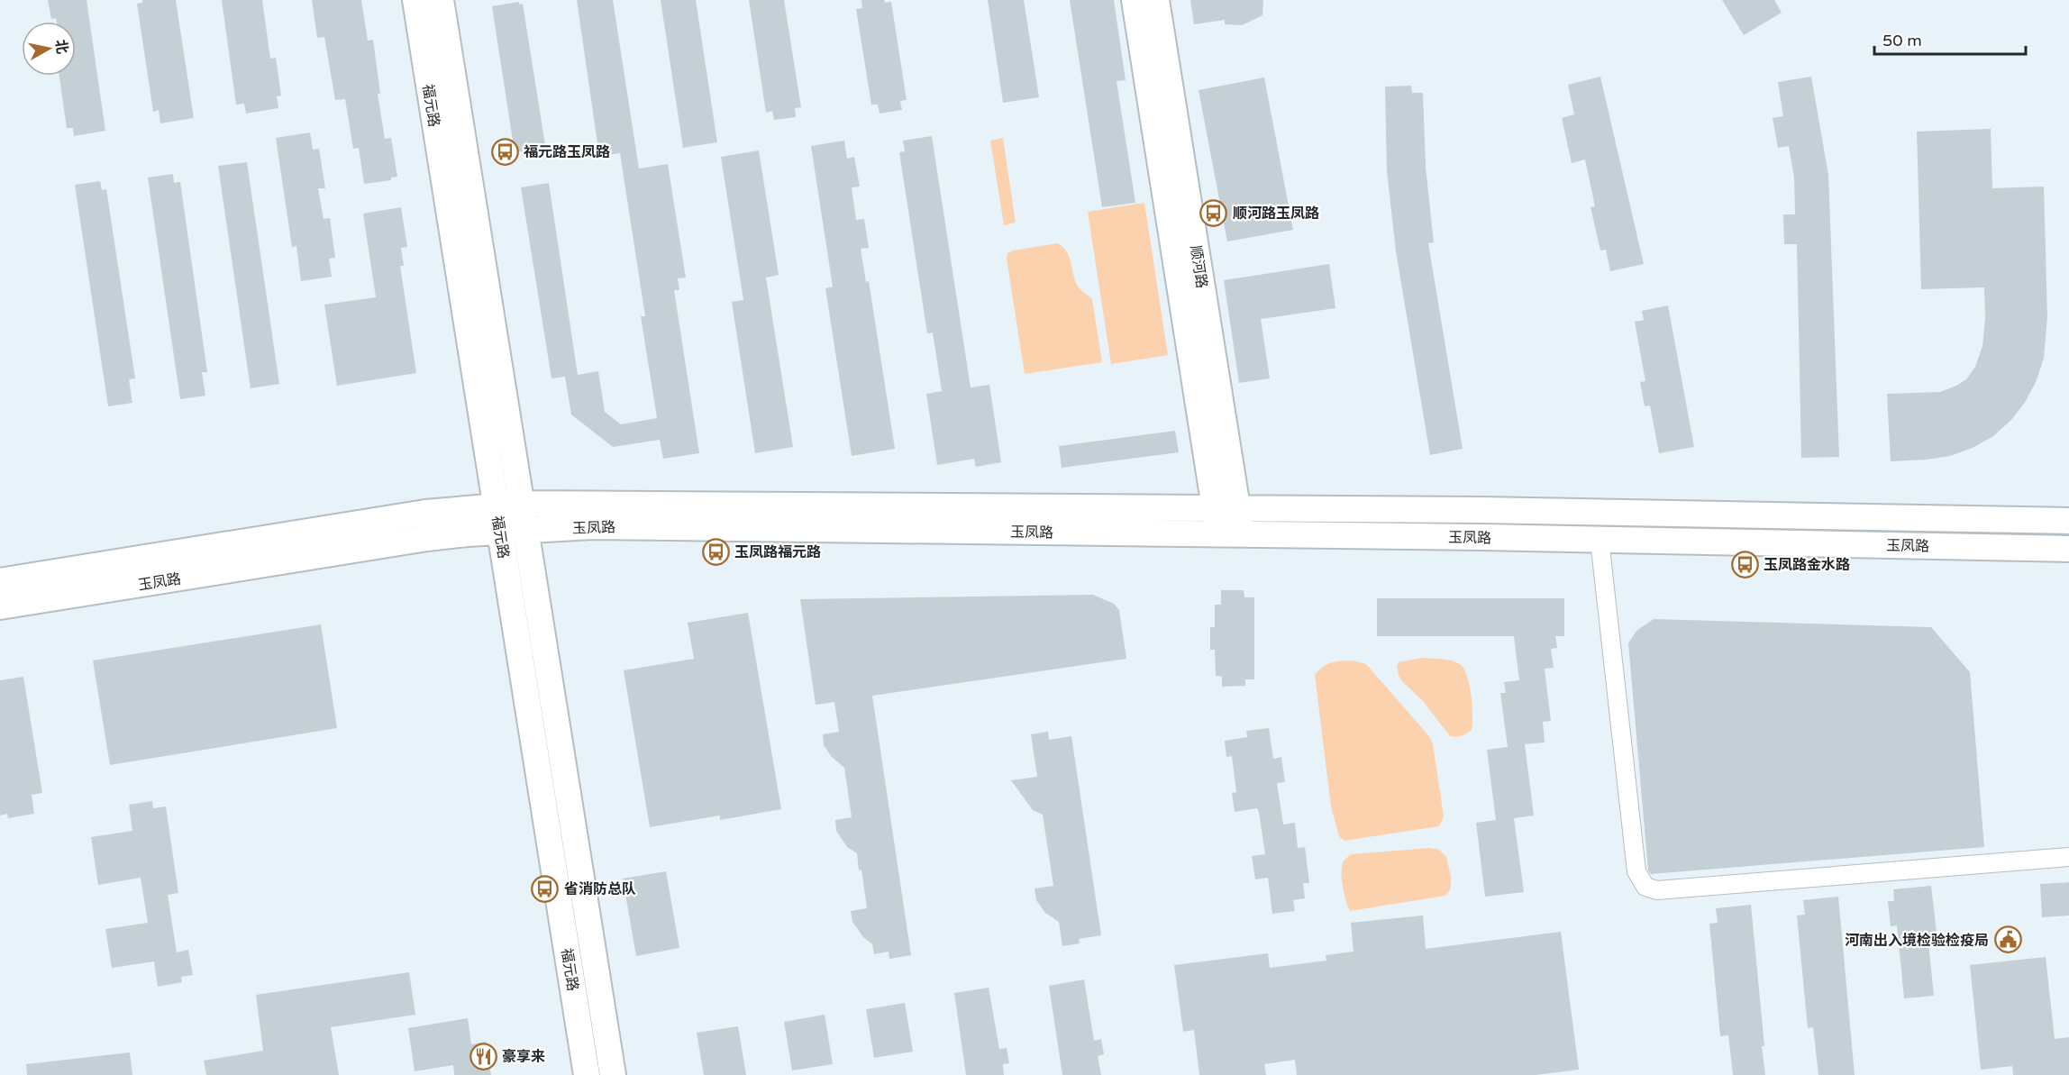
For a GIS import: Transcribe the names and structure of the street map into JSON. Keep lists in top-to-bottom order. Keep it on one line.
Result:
{"streets":{"street":["福元路","顺河路","玉凤路"]},"crossings":[["福元路","玉凤路"],["顺河路","玉凤路"]],"places":{"bus stop":["福元路玉凤路","顺河路玉凤路","玉凤路福元路","玉凤路金水路","省消防总队"],"public building":["河南出入境检验检疫局"],"restaurant":["豪享来"]},"scale_bar":"50 m","north":"right"}
